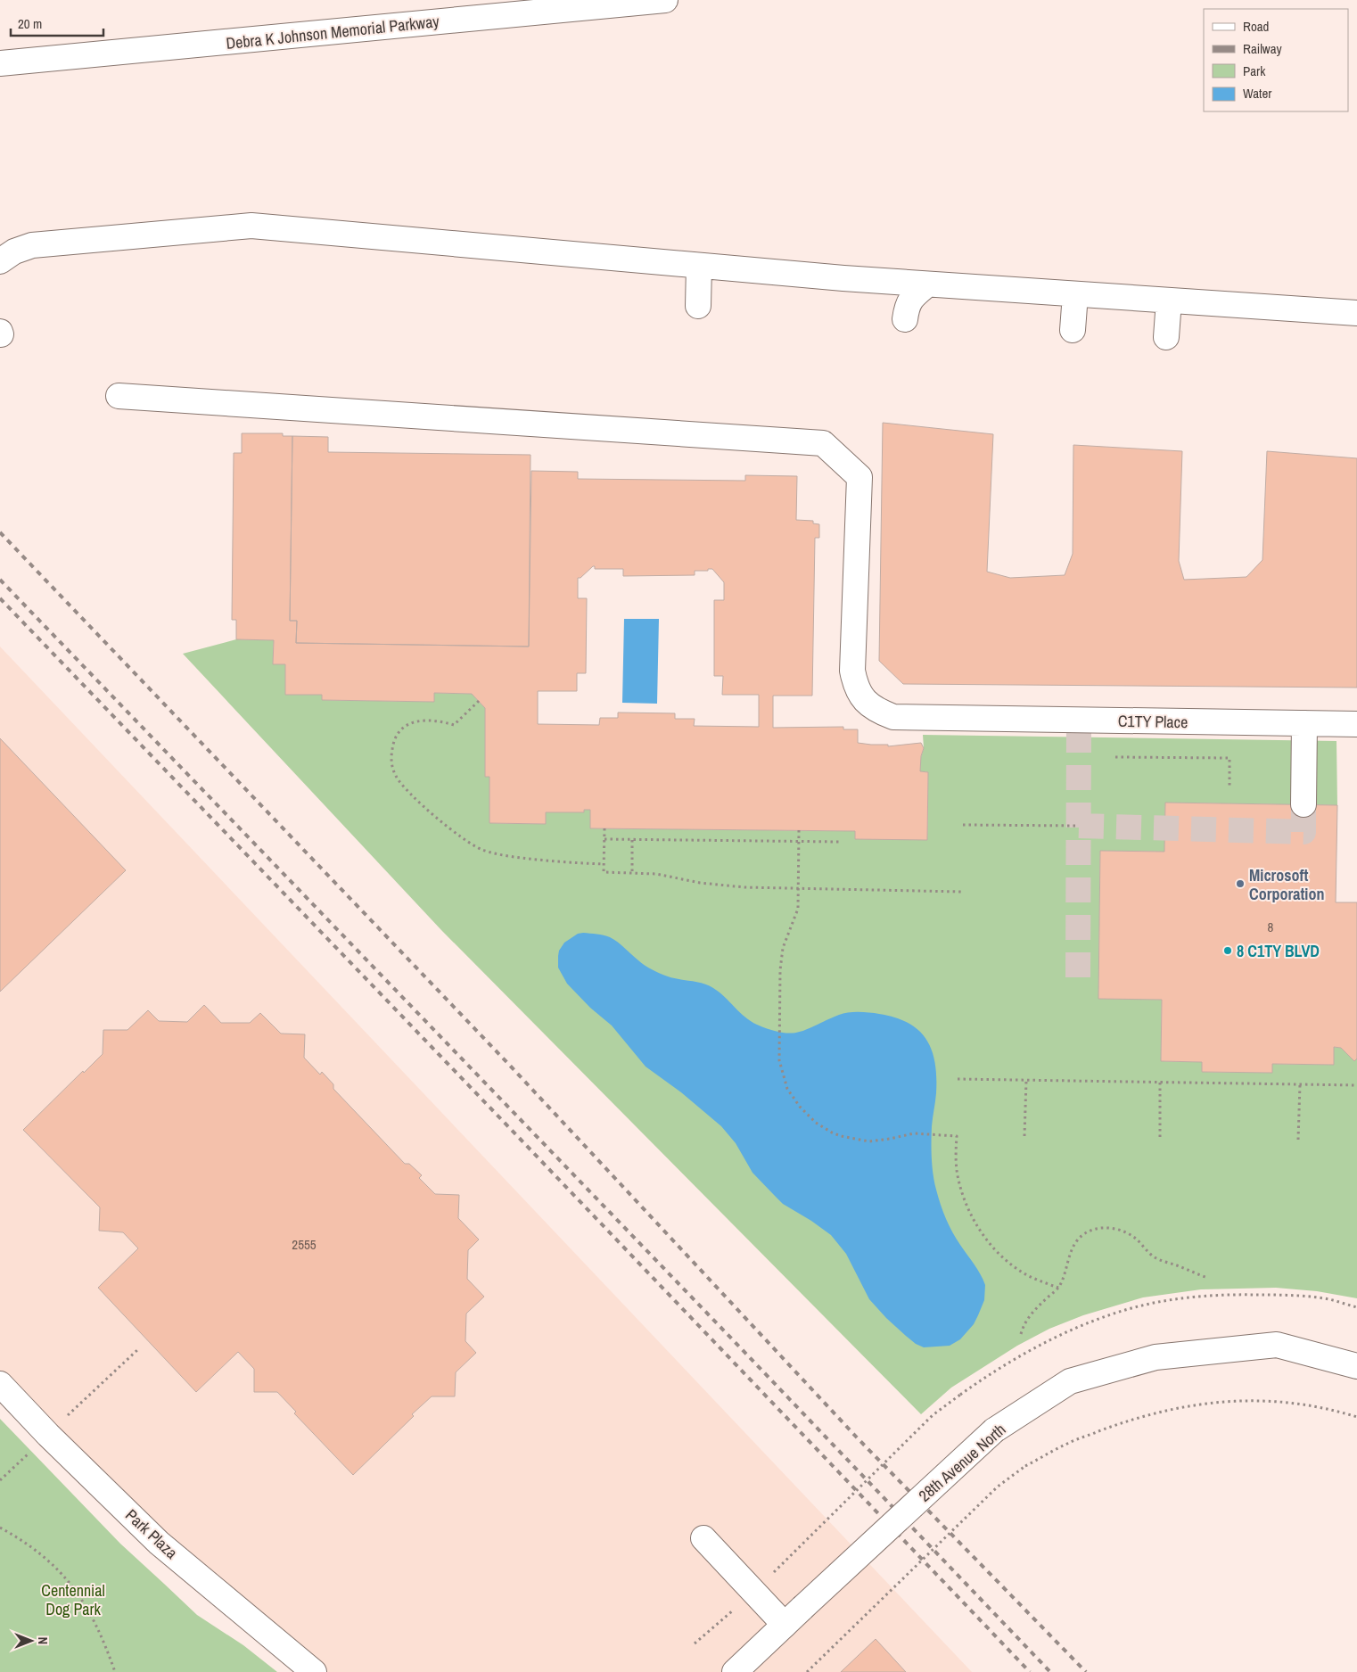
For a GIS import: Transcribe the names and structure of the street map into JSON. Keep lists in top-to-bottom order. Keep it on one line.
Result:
{"streets":{"main road":["Debra K Johnson Memorial Parkway","C1TY Place","28th Avenue North","Park Plaza"]},"parks":["Centennial Dog Park"],"places":["Microsoft Corporation","8 C1TY BLVD"],"house_numbers":["8","2555"],"legend":["Road","Railway","Park","Water"],"scale_bar":"20 m","north":"right"}
